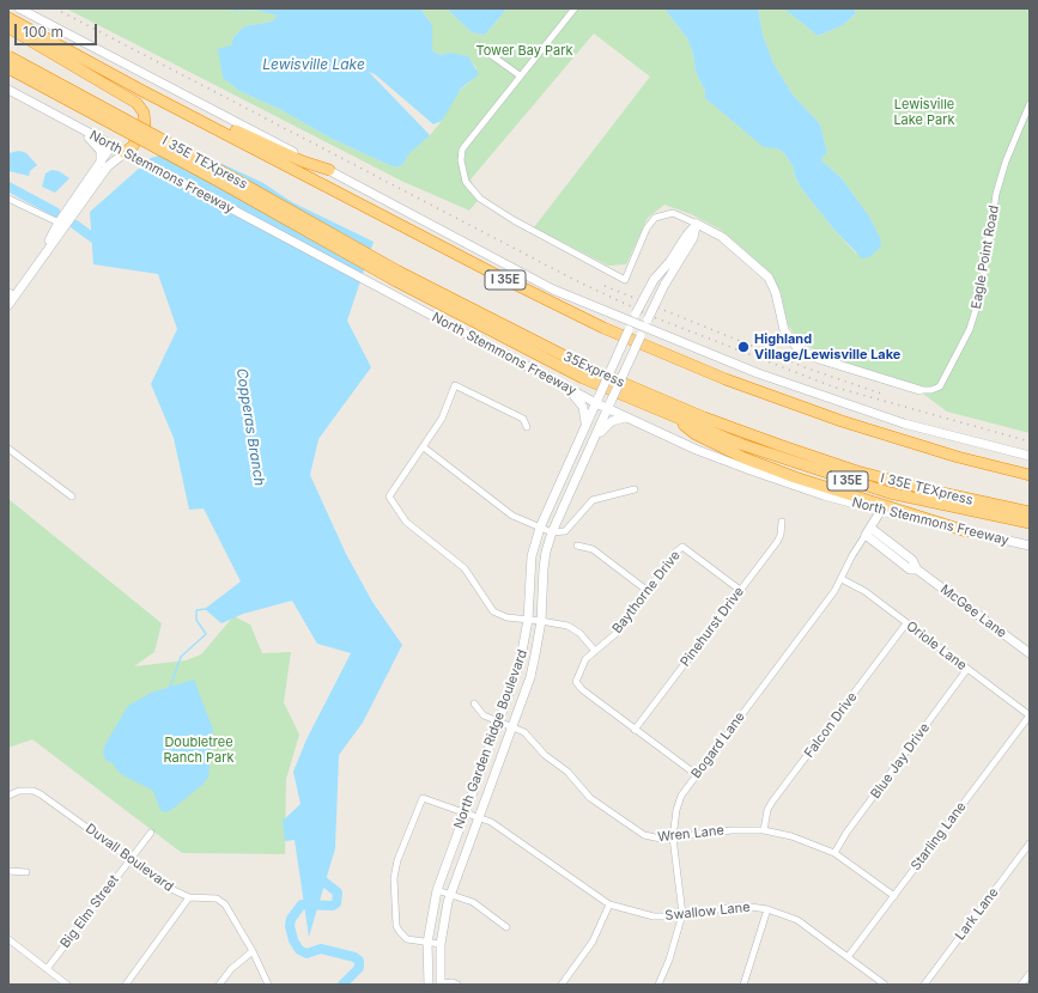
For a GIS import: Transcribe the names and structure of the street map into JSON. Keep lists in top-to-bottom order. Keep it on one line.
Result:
{"streets":{"highway":["I 35E TEXpress","North Stemmons Freeway","I 35E","35Express"],"main road":["McGee Lane","North Garden Ridge Boulevard"],"street":["Eagle Point Road","Baythorne Drive","Pinehurst Drive","Oriole Lane","Falcon Drive","Bogard Lane","Blue Jay Drive","Wren Lane","Starling Lane","Duvall Boulevard","Big Elm Street","Swallow Lane","Lark Lane"]},"crossings":[["I 35E TEXpress","North Stemmons Freeway"],["I 35E TEXpress","35Express"],["North Stemmons Freeway","35Express"],["North Stemmons Freeway","North Garden Ridge Boulevard"],["Baythorne Drive","Pinehurst Drive"],["McGee Lane","Bogard Lane"],["Oriole Lane","Falcon Drive"],["Oriole Lane","Bogard Lane"],["Oriole Lane","Blue Jay Drive"],["Oriole Lane","Starling Lane"],["Falcon Drive","Wren Lane"],["North Garden Ridge Boulevard","Wren Lane"],["North Garden Ridge Boulevard","Swallow Lane"],["Bogard Lane","Wren Lane"],["Bogard Lane","Swallow Lane"],["Blue Jay Drive","Wren Lane"],["Wren Lane","Starling Lane"],["Starling Lane","Swallow Lane"],["Duvall Boulevard","Big Elm Street"]],"water":["Lewisville Lake","Copperas Branch"],"parks":["Tower Bay Park","Lewisville Lake Park","Doubletree Ranch Park"],"places":["Highland Village/Lewisville Lake"],"scale_bar":"100 m"}
